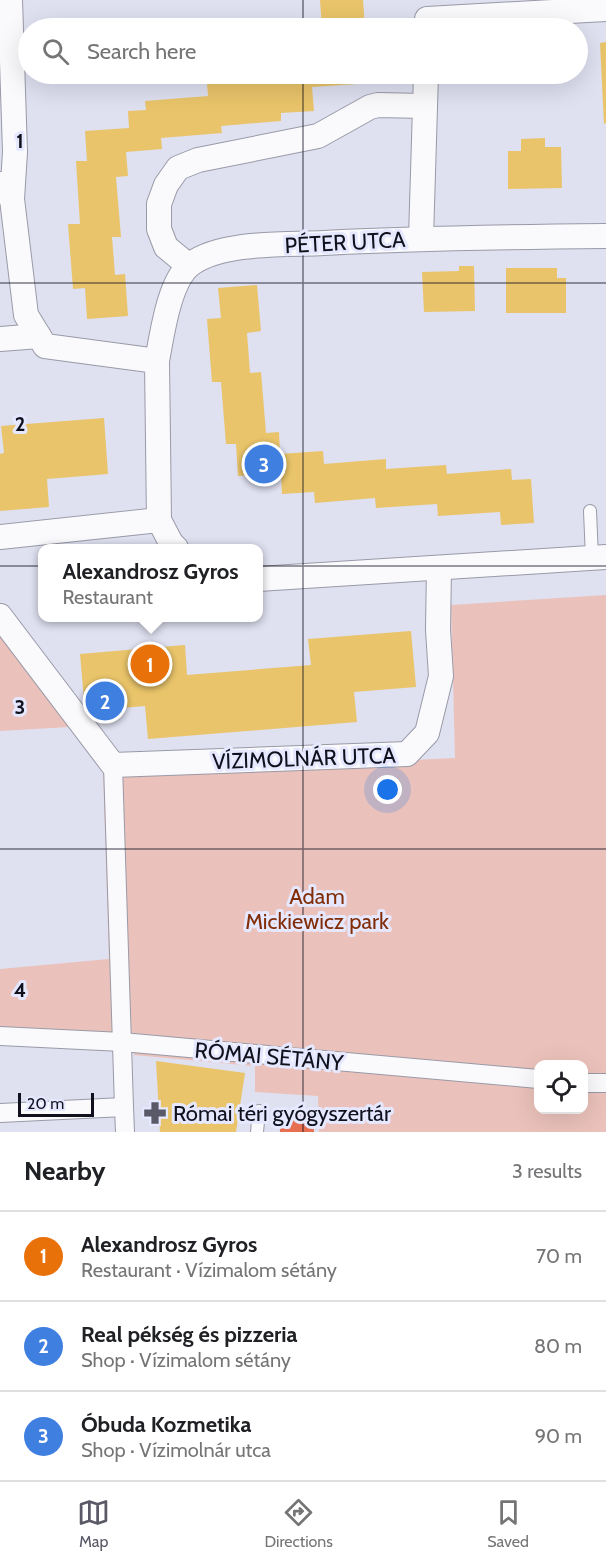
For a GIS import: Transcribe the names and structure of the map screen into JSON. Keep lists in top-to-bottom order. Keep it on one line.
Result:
{"streets":{"street":["PÉTER UTCA","VÍZIMOLNÁR UTCA","RÓMAI SÉTÁNY"]},"parks":["Adam Mickiewicz park"],"places":{"pharmacy":["Római téri gyógyszertár"]},"scale_bar":"20 m","page":{"search":"Search here","pins":["3","1","2"],"popup":["Alexandrosz Gyros","Restaurant"],"scale":"20 m","heading":["Nearby","3 results"],"list":[{"mark":"1","name":"Alexandrosz Gyros","note":"Restaurant · Vízimalom sétány","value":"70 m"},{"mark":"2","name":"Real pékség és pizzeria","note":"Shop · Vízimalom sétány","value":"80 m"},{"mark":"3","name":"Óbuda Kozmetika","note":"Shop · Vízimolnár utca","value":"90 m"}],"nav":["Map","Directions","Saved"]},"grid":{"rows":["1","2","3","4"]}}
